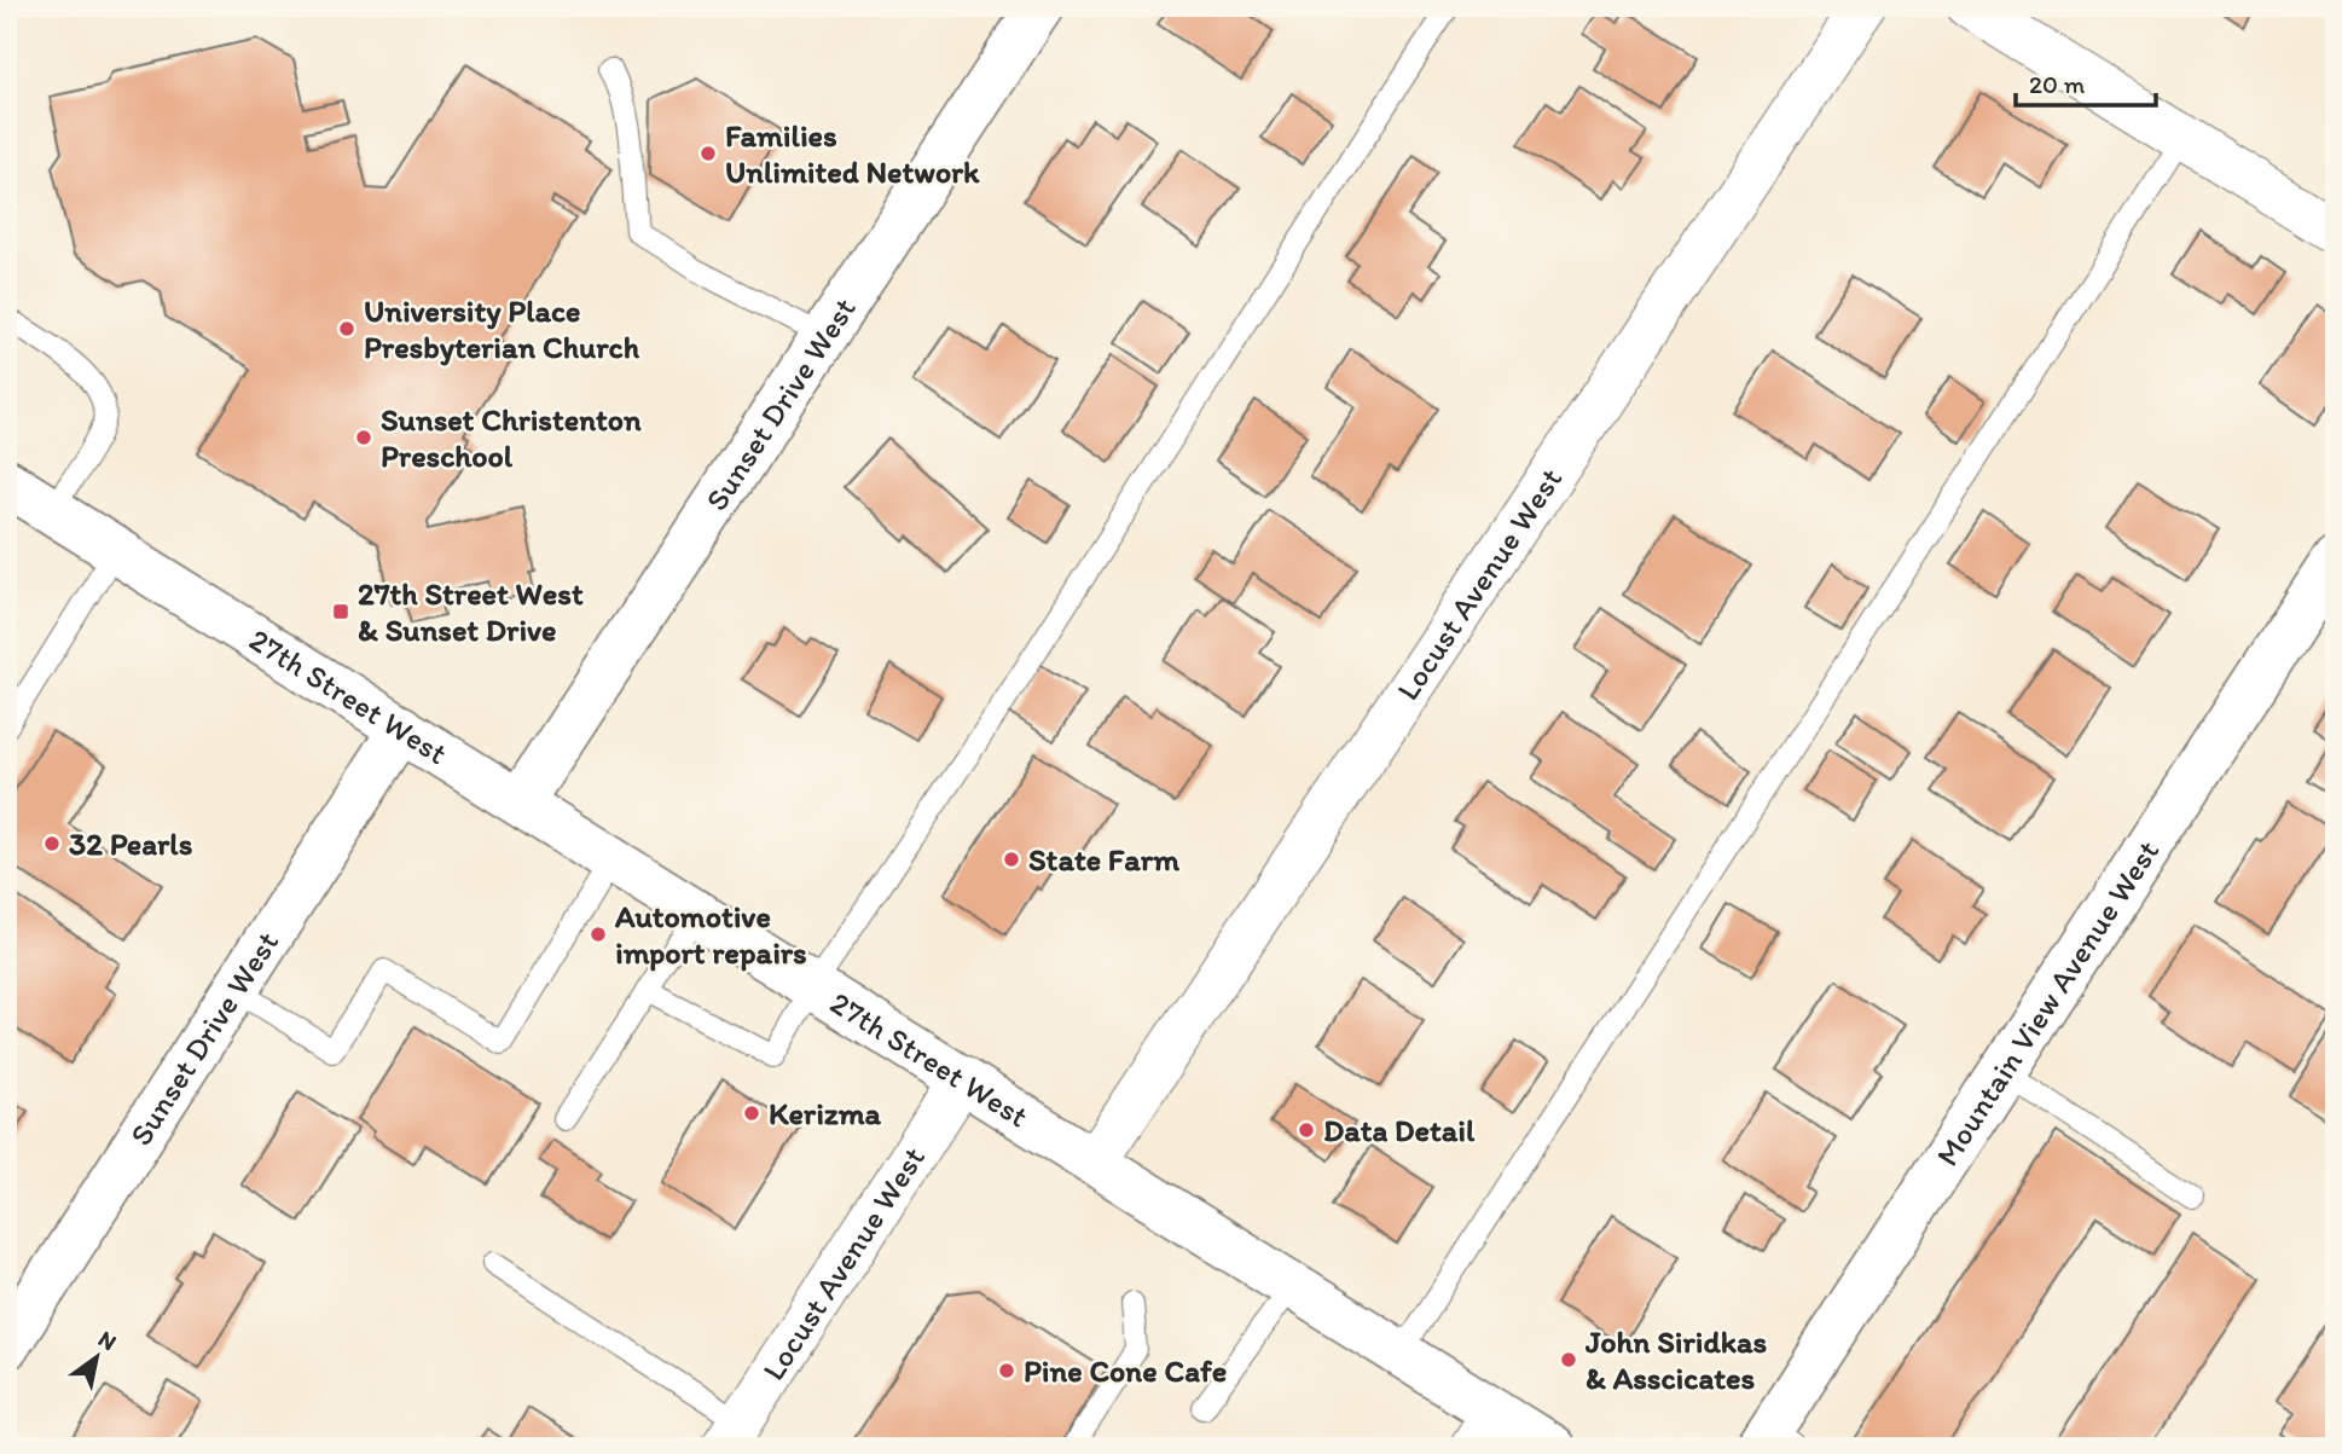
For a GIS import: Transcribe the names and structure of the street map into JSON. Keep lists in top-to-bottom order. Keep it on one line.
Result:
{"streets":{"street":["Sunset Drive West","Locust Avenue West","27th Street West","Mountain View Avenue West"]},"crossings":[["Sunset Drive West","27th Street West"],["Locust Avenue West","27th Street West"]],"places":{"other":["Families Unlimited Network","University Place Presbyterian Church","Sunset Christenton Preschool","32 Pearls","State Farm","Automotive import repairs","Kerizma","Data Detail","John Siridkas & Asscicates","Pine Cone Cafe"],"transit":["27th Street West & Sunset Drive"]},"scale_bar":"20 m","north":"top right"}
